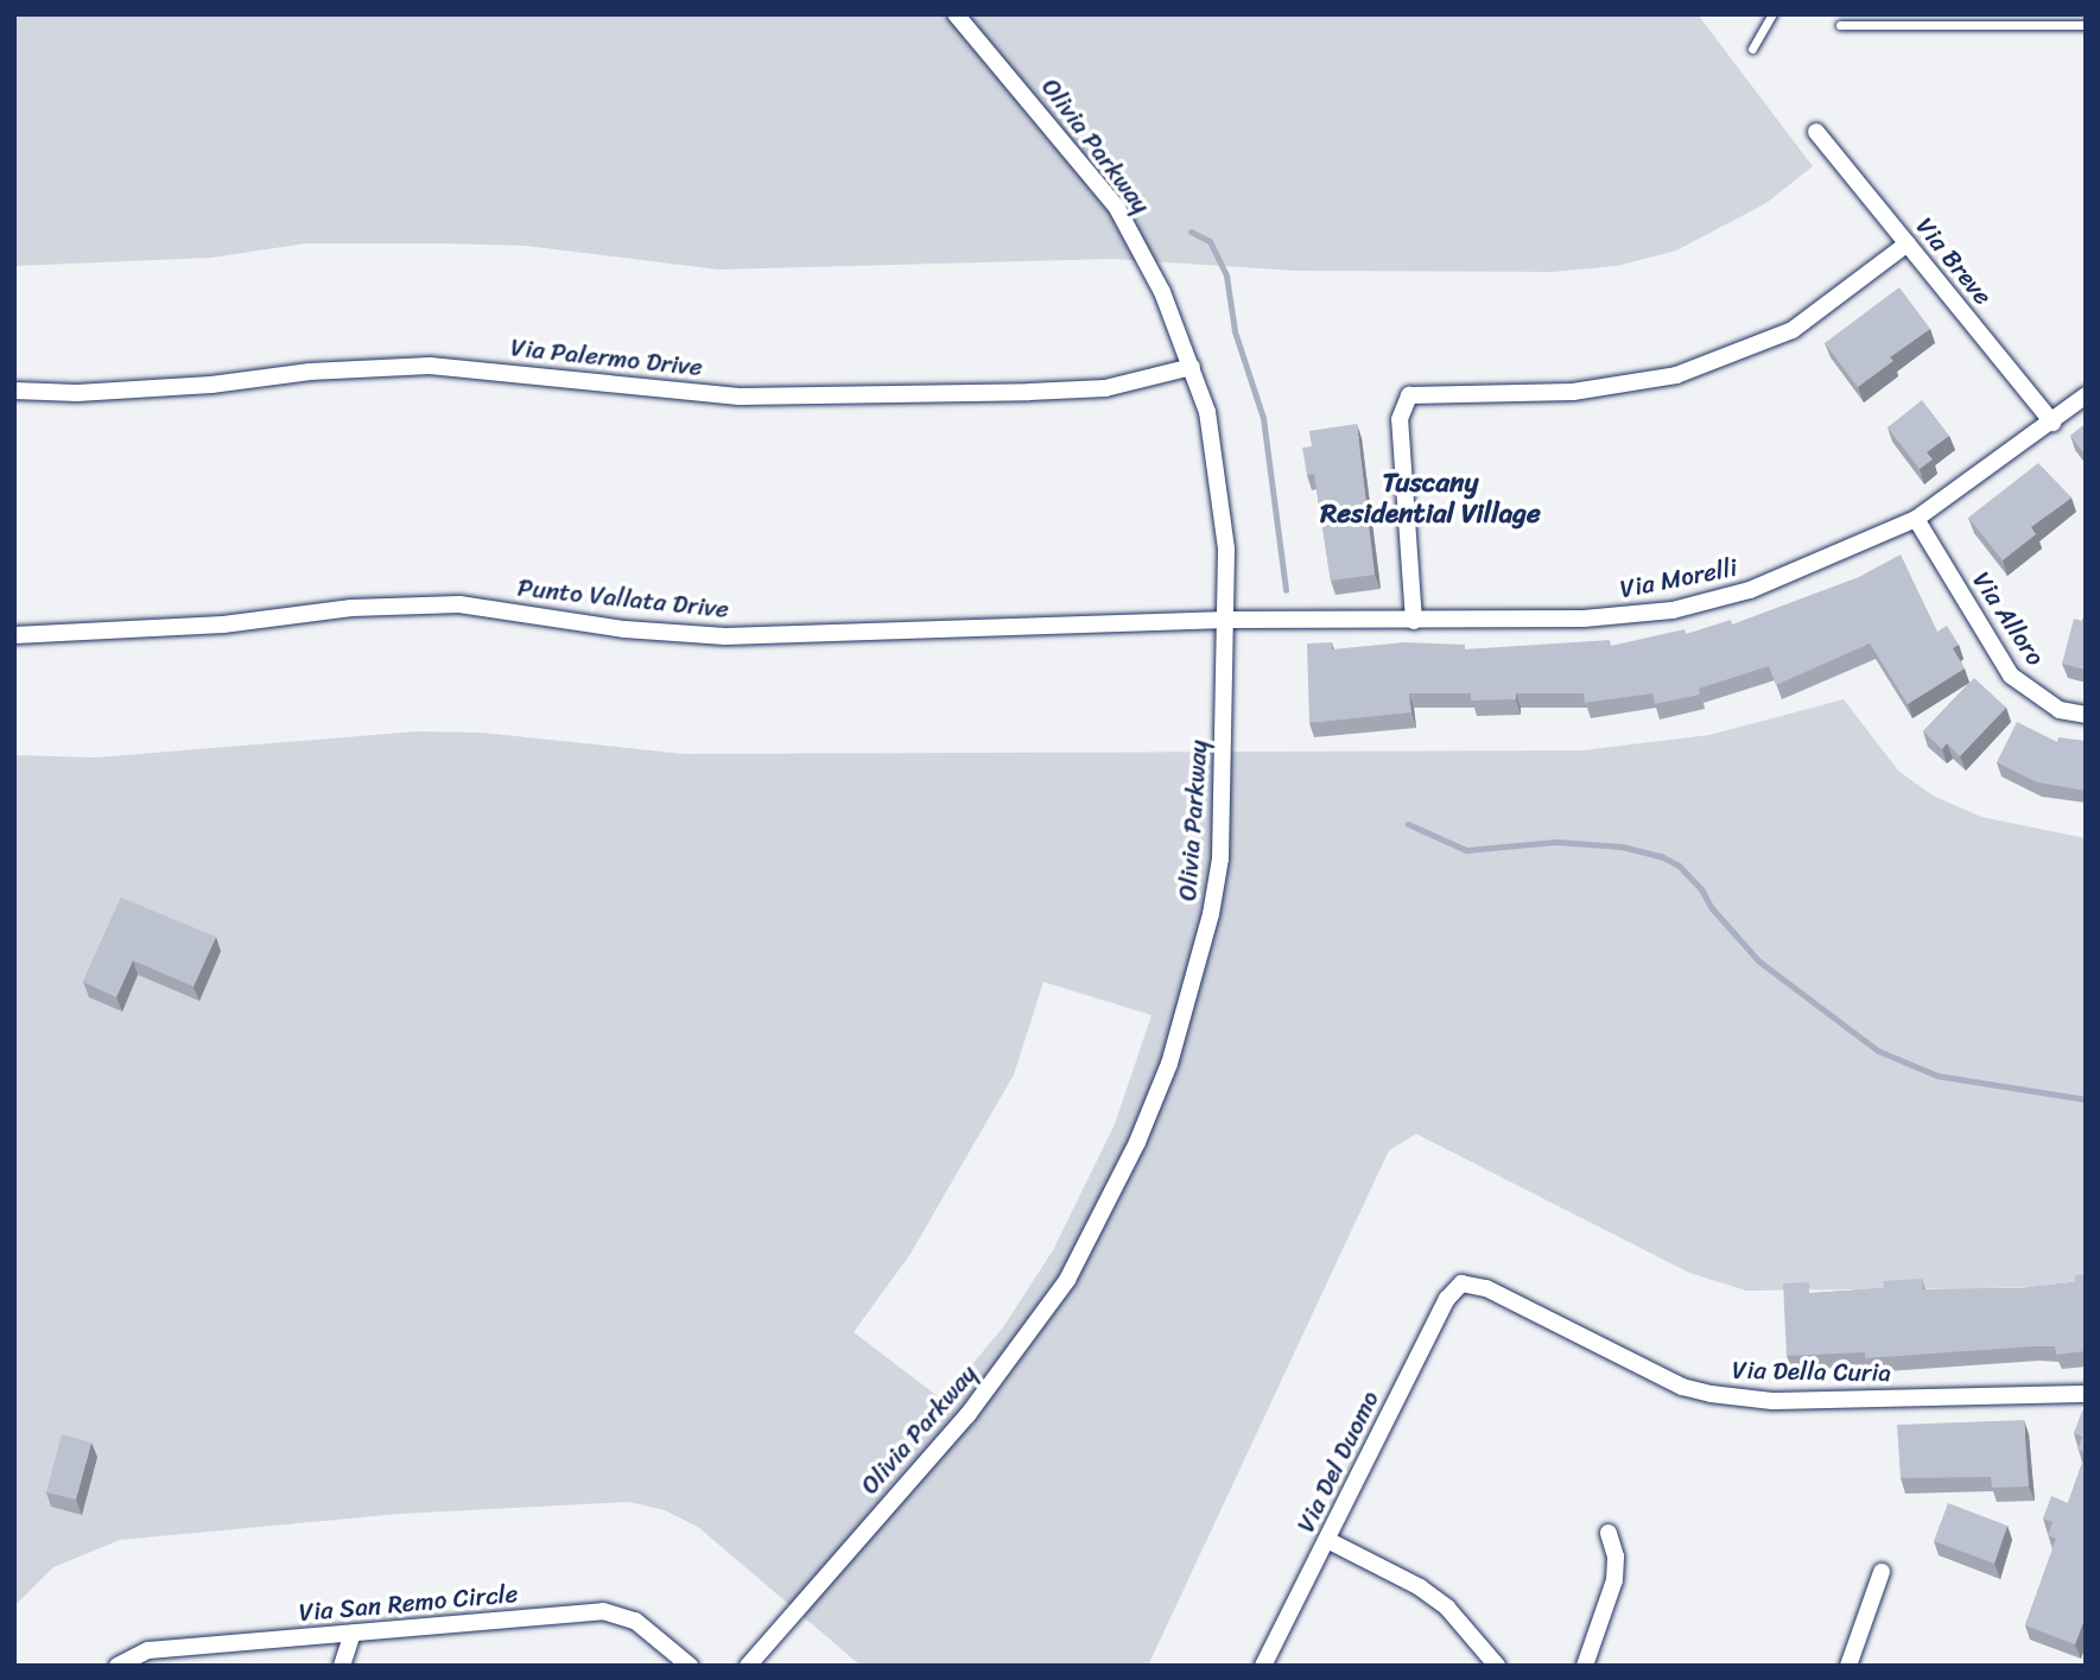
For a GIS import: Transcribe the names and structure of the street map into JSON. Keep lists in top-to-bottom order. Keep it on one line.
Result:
{"streets":{"street":["Olivia Parkway","Via Breve","Via Palermo Drive","Via Morelli","Punto Vallata Drive","Via Alloro","Via Della Curia","Via Del Duomo","Via San Remo Circle"]},"crossings":[["Olivia Parkway","Via Palermo Drive"],["Olivia Parkway","Via Morelli"],["Olivia Parkway","Punto Vallata Drive"],["Via Breve","Via Morelli"],["Via Morelli","Punto Vallata Drive"],["Via Morelli","Via Alloro"],["Via Della Curia","Via Del Duomo"]],"districts":["Tuscany Residential Village"]}
